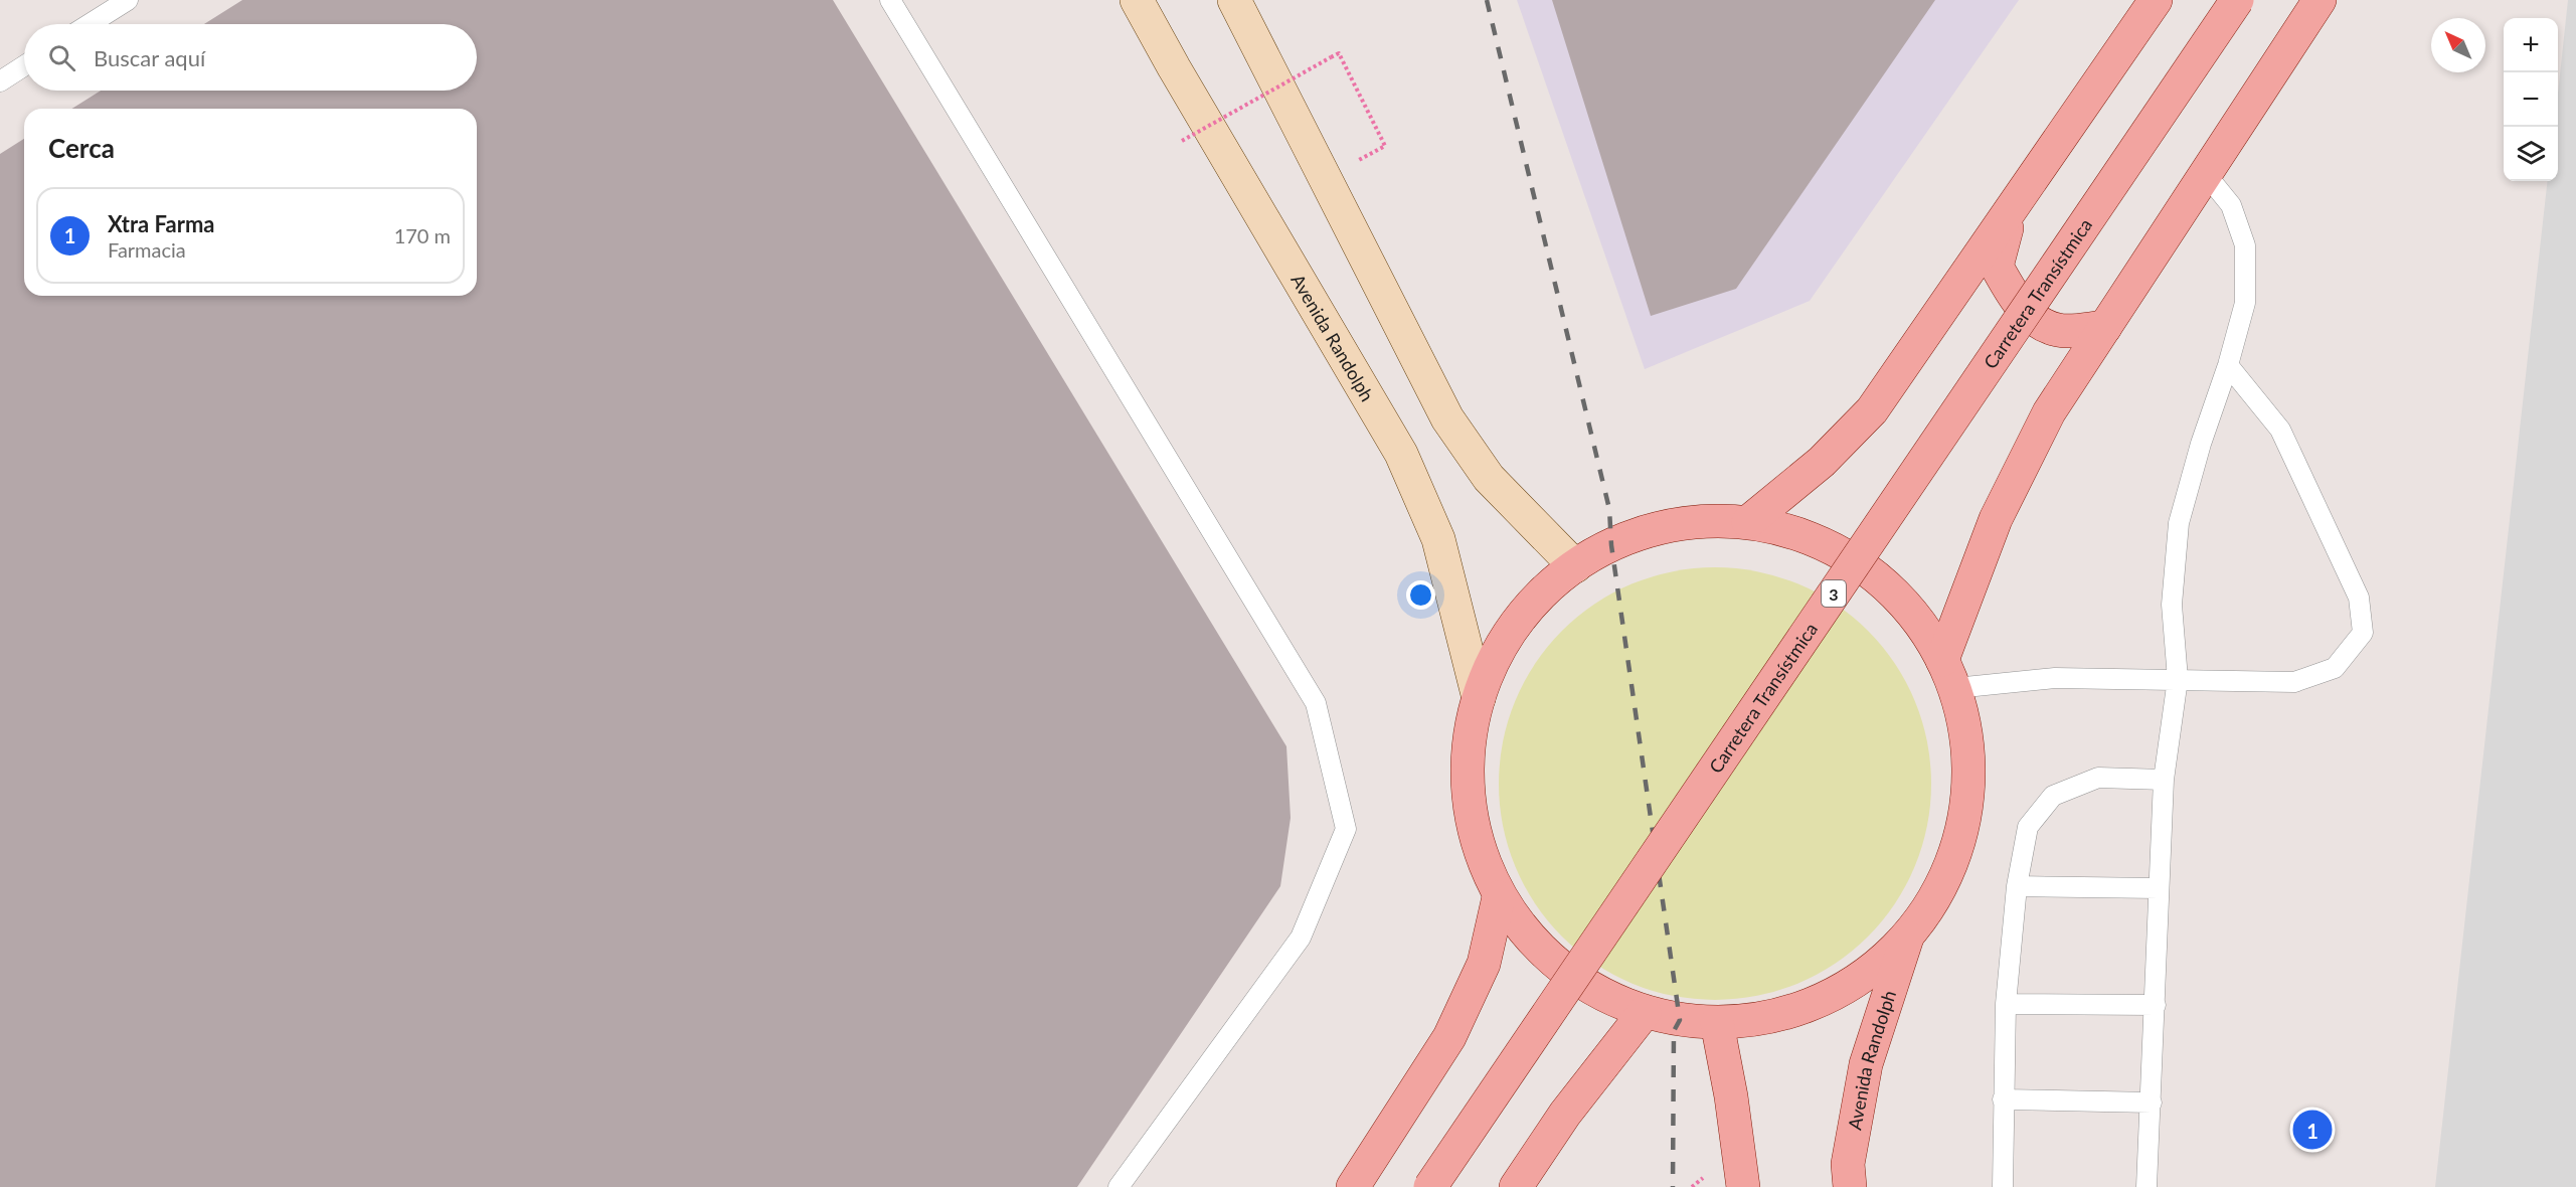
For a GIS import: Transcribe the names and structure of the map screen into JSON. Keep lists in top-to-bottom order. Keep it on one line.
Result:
{"streets":{"main road":["Carretera Transístmica","Avenida Randolph","3"]},"north":"top left","page":{"map_buttons":["+","−"],"search":"Buscar aquí","heading":"Cerca","list":[{"mark":"1","name":"Xtra Farma","note":"Farmacia","value":"170 m"}],"pins":"1"}}
